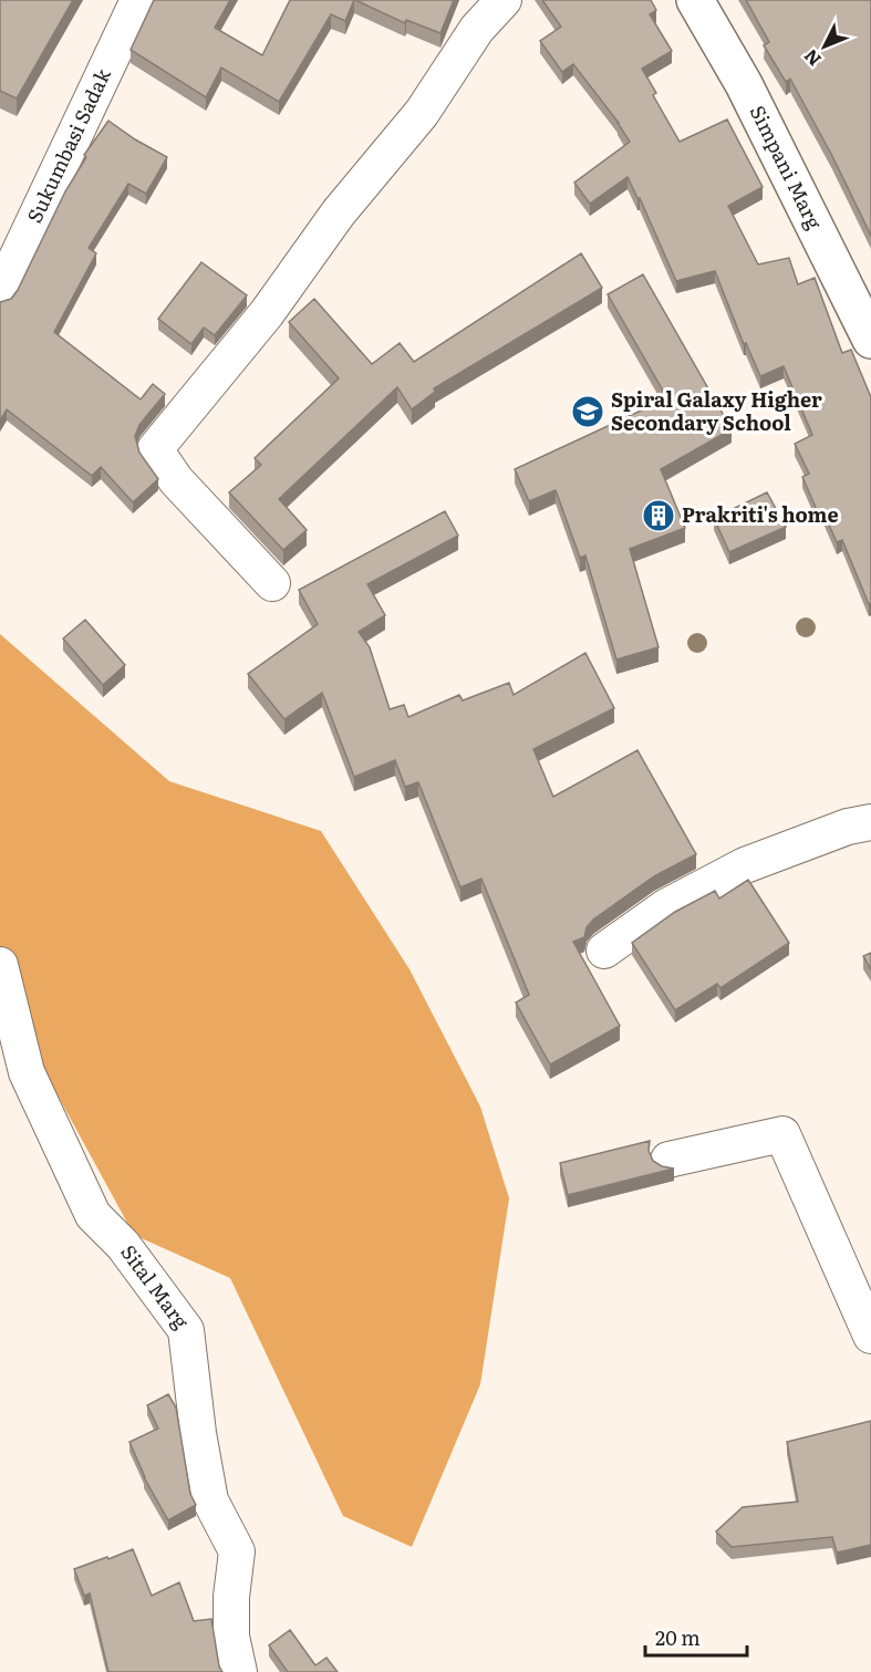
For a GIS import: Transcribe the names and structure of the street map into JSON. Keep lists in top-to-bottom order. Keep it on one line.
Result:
{"streets":{"main road":["Simpani Marg"],"street":["Sukumbasi Sadak","Sital Marg"]},"places":{"school or university":["Spiral Galaxy Higher Secondary School"],"building":["Prakriti's home"]},"scale_bar":"20 m","north":"bottom left"}
